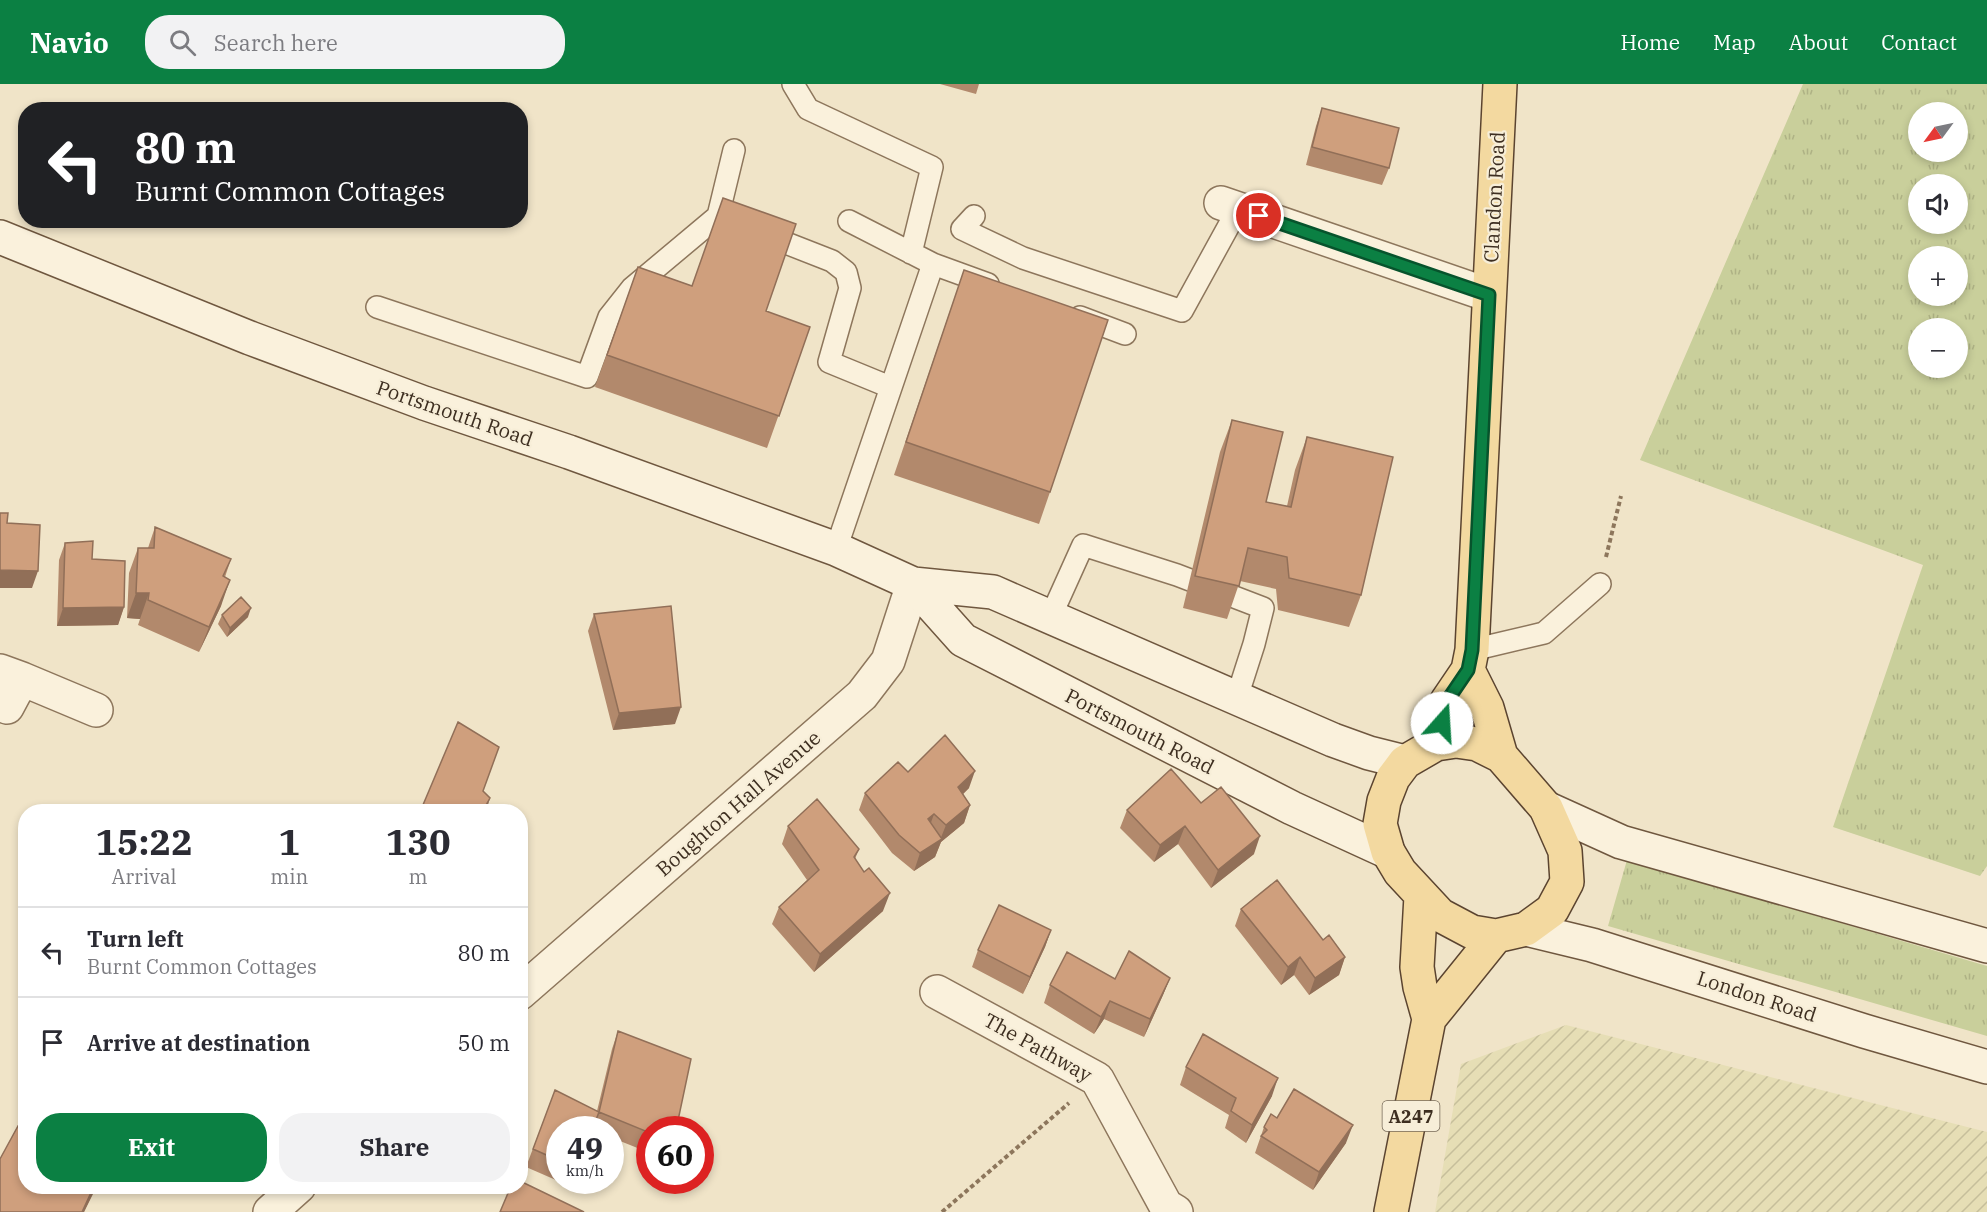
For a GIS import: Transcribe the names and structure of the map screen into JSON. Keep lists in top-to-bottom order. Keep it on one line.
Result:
{"streets":{"main road":["Clandon Road","Portsmouth Road","Boughton Hall Avenue","London Road","The Pathway","A247"]},"crossings":[["Clandon Road","Portsmouth Road"],["Clandon Road","London Road"],["Clandon Road","A247"],["Portsmouth Road","Boughton Hall Avenue"],["Portsmouth Road","London Road"],["Portsmouth Road","A247"],["London Road","A247"]],"north":"bottom left","page":{"header":"Navio","search":"Search here","nav":["Home","Map","About","Contact"],"map_buttons":["+","−"],"turn":["80 m","Burnt Common Cottages"],"eta":["15:22","Arrival","1","min","130","m"],"list":[{"name":"Turn left","note":"Burnt Common Cottages","value":"80 m"},{"name":"Arrive at destination","value":"50 m"}],"buttons":["Exit","Share"],"speed":"49 km/h","limit":"60"}}
